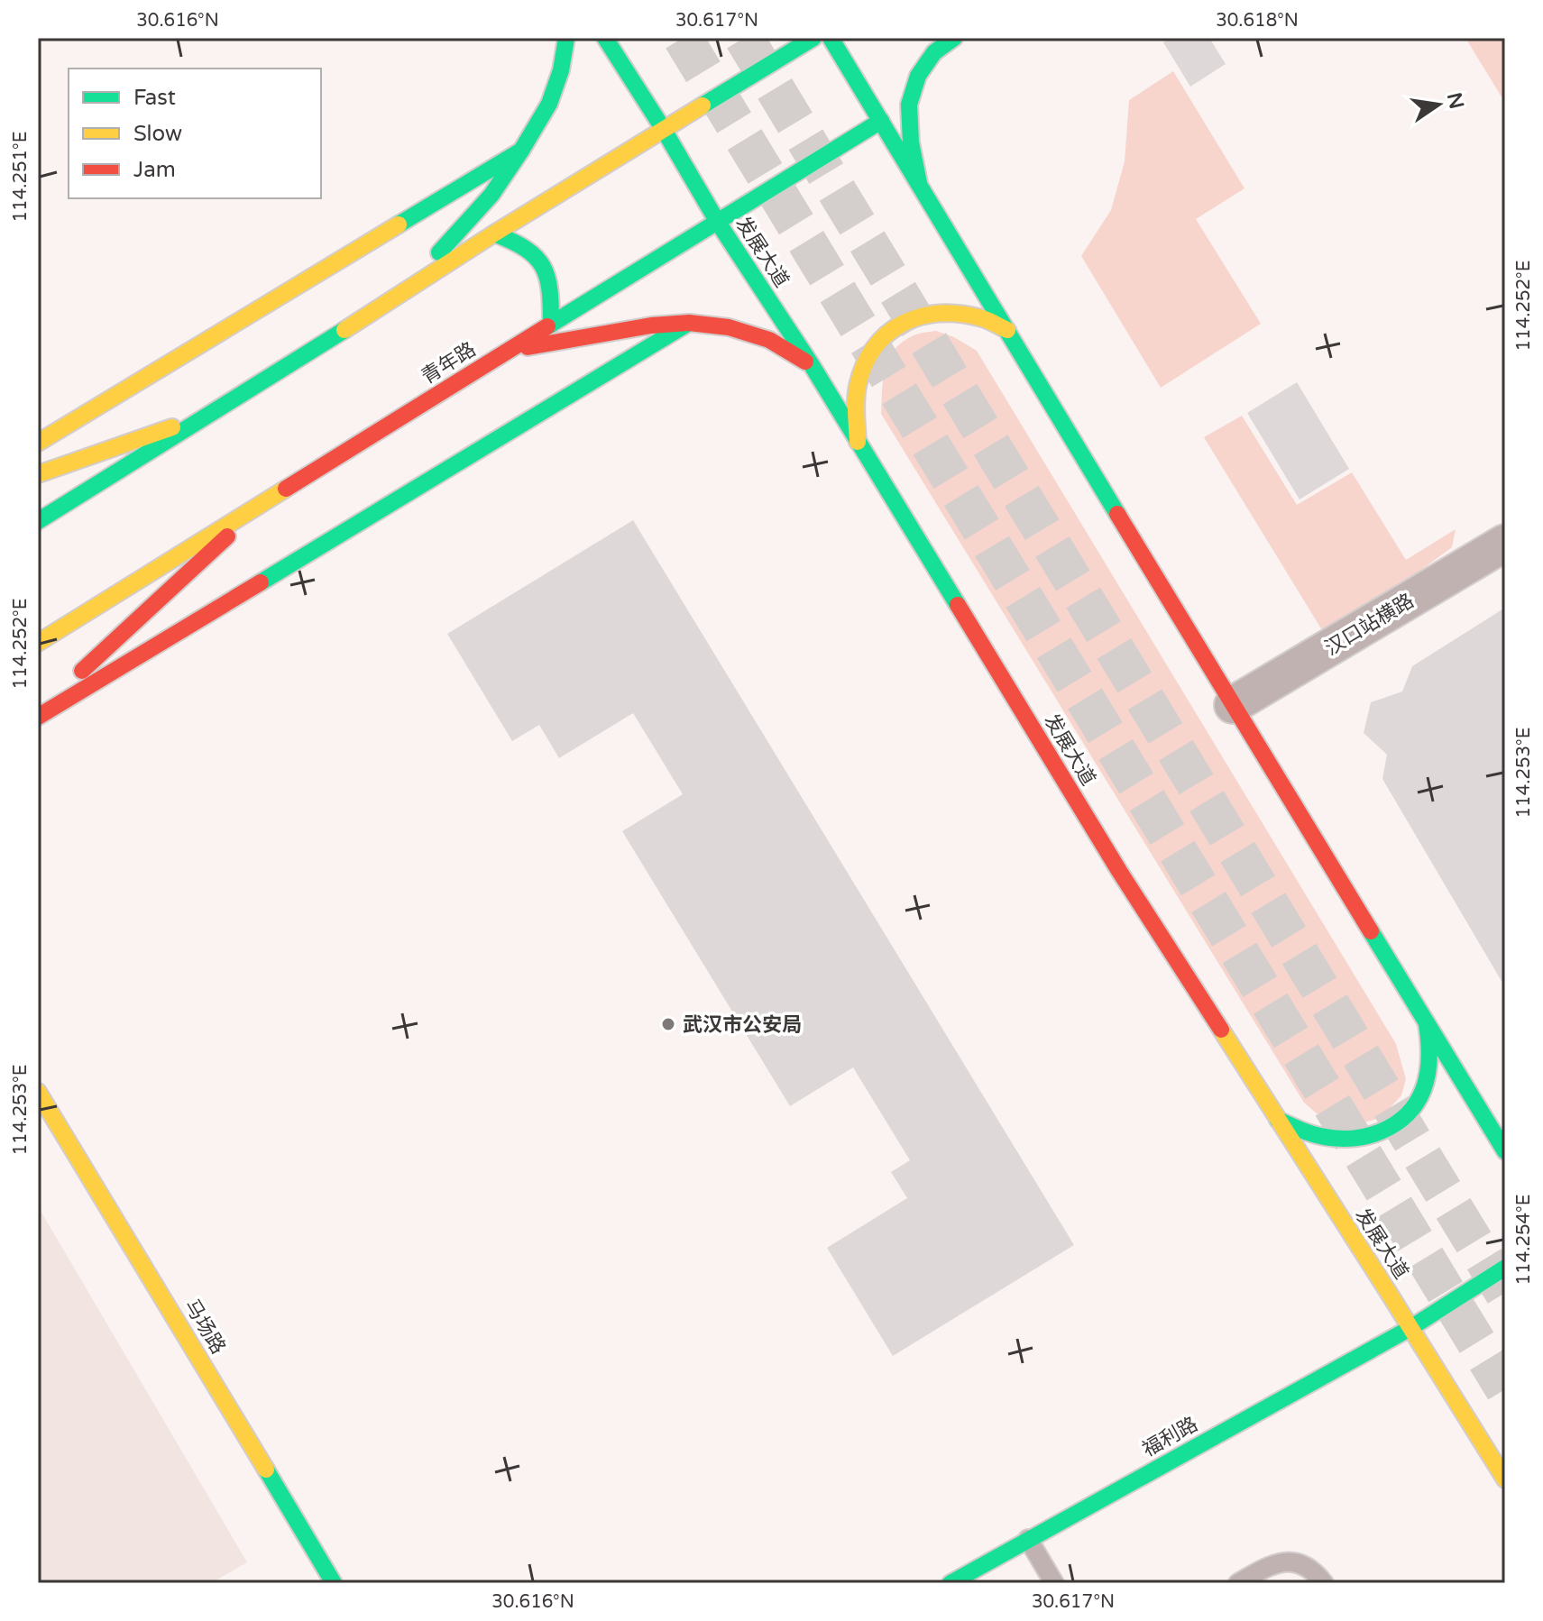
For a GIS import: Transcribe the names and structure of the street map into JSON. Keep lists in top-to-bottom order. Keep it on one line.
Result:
{"streets":{"main road":["发展大道","青年路","马场路","福利路"],"street":["汉口站横路"]},"crossings":[["发展大道","青年路"],["发展大道","福利路"]],"places":["武汉市公安局"],"legend":["Fast","Slow","Jam"],"north":"right","coordinates":["30.616°N","30.617°N","30.618°N","114.251°E","114.252°E","114.253°E","114.254°E"]}
